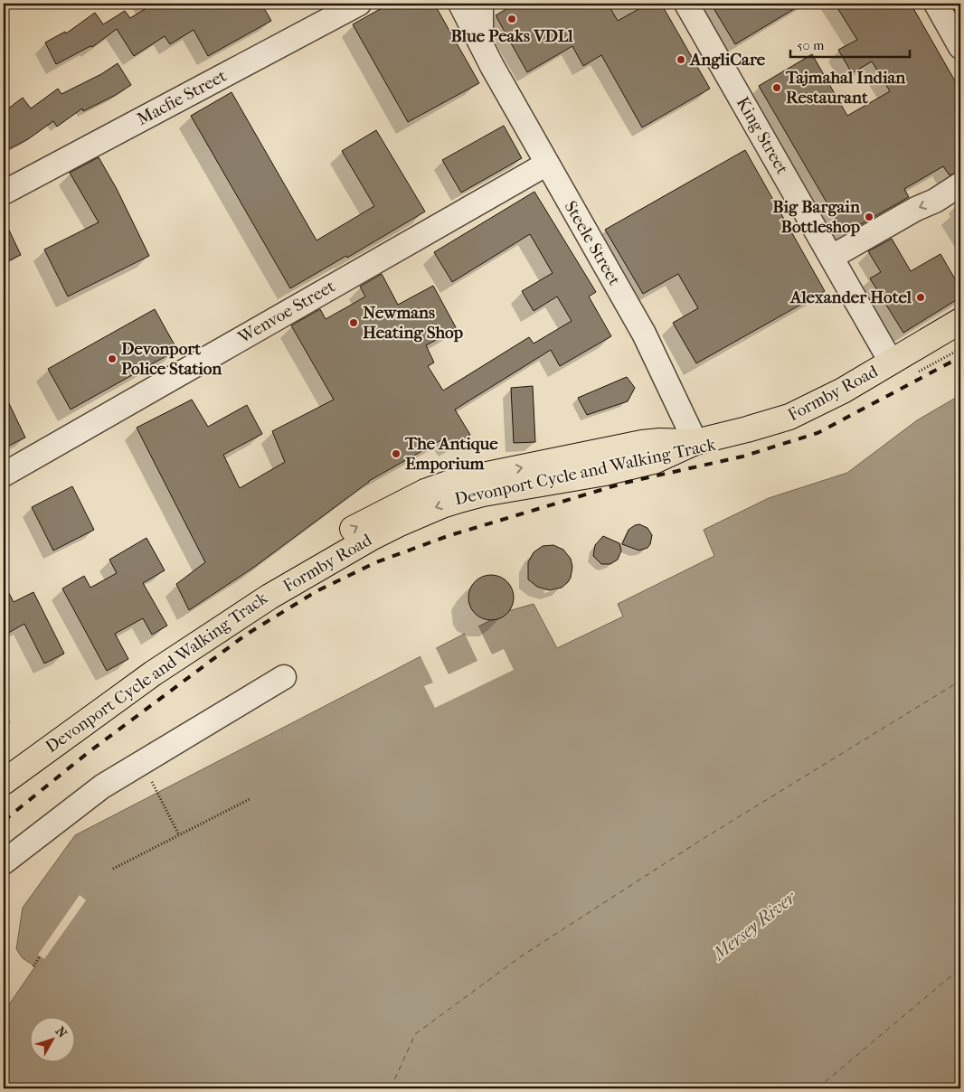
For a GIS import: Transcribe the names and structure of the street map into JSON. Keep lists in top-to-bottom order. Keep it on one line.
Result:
{"streets":{"main road":["Formby Road"],"street":["Macfie Street","King Street","Steele Street","Wenvoe Street"]},"crossings":[["King Street","Formby Road"],["Steele Street","Wenvoe Street"],["Steele Street","Formby Road"]],"water":["Mersey River"],"places":["Blue Peaks VDLl","AngliCare","Tajmahal Indian Restaurant","Big Bargain Bottleshop","Alexander Hotel","Newmans Heating Shop","Devonport Police Station","The Antique Emporium"],"scale_bar":"50 m","north":"top right"}
